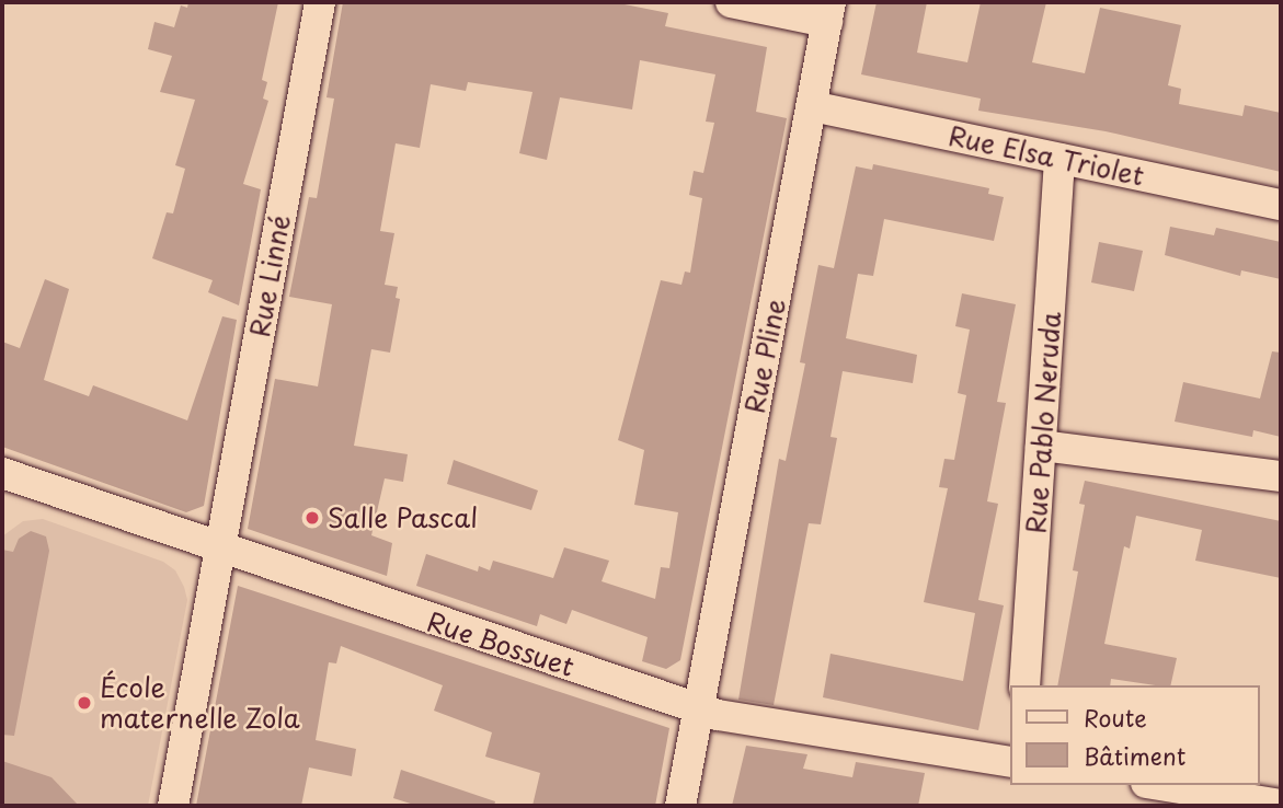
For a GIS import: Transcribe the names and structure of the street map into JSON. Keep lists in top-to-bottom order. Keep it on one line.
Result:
{"streets":{"street":["Rue Elsa Triolet","Rue Linné","Rue Pline","Rue Pablo Neruda","Rue Bossuet"]},"crossings":[["Rue Elsa Triolet","Rue Pline"],["Rue Elsa Triolet","Rue Pablo Neruda"],["Rue Linné","Rue Bossuet"],["Rue Pline","Rue Bossuet"]],"places":["Salle Pascal","École maternelle Zola"],"legend":["Route","Bâtiment"]}
